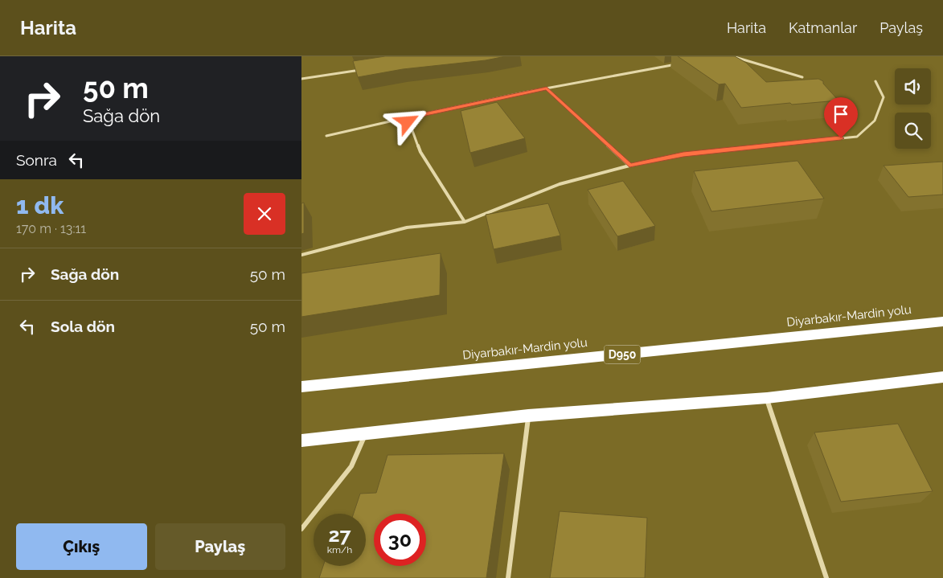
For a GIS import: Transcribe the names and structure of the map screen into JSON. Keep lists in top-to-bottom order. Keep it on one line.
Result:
{"streets":{"highway":["Diyarbakır-Mardin yolu","D950"]},"page":{"header":"Harita","nav":["Harita","Katmanlar","Paylaş"],"turn":["50 m","Sağa dön"],"then":"Sonra","heading":["1 dk","170 m · 13:11"],"list":[{"name":"Sağa dön","value":"50 m"},{"name":"Sola dön","value":"50 m"}],"speed":"27 km/h","limit":"30","buttons":["Çıkış","Paylaş"]}}
